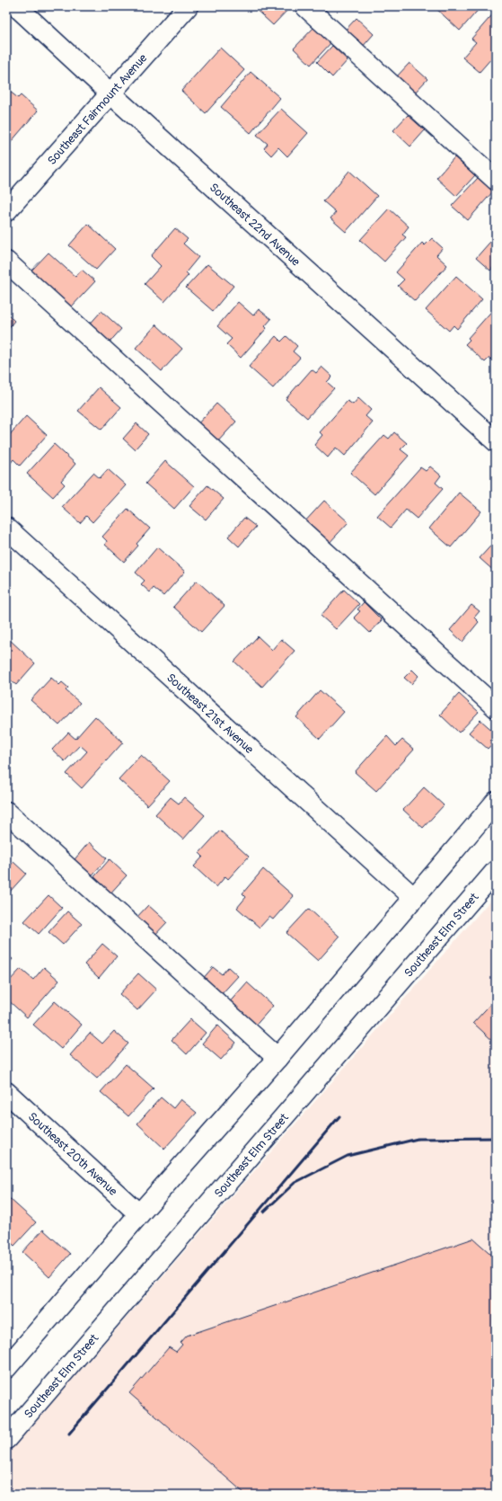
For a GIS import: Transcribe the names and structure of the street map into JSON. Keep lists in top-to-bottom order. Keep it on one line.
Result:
{"streets":{"street":["Southeast Fairmount Avenue","Southeast 22nd Avenue","Southeast 21st Avenue","Southeast Elm Street","Southeast 20th Avenue"]},"crossings":[["Southeast Fairmount Avenue","Southeast 22nd Avenue"]]}
